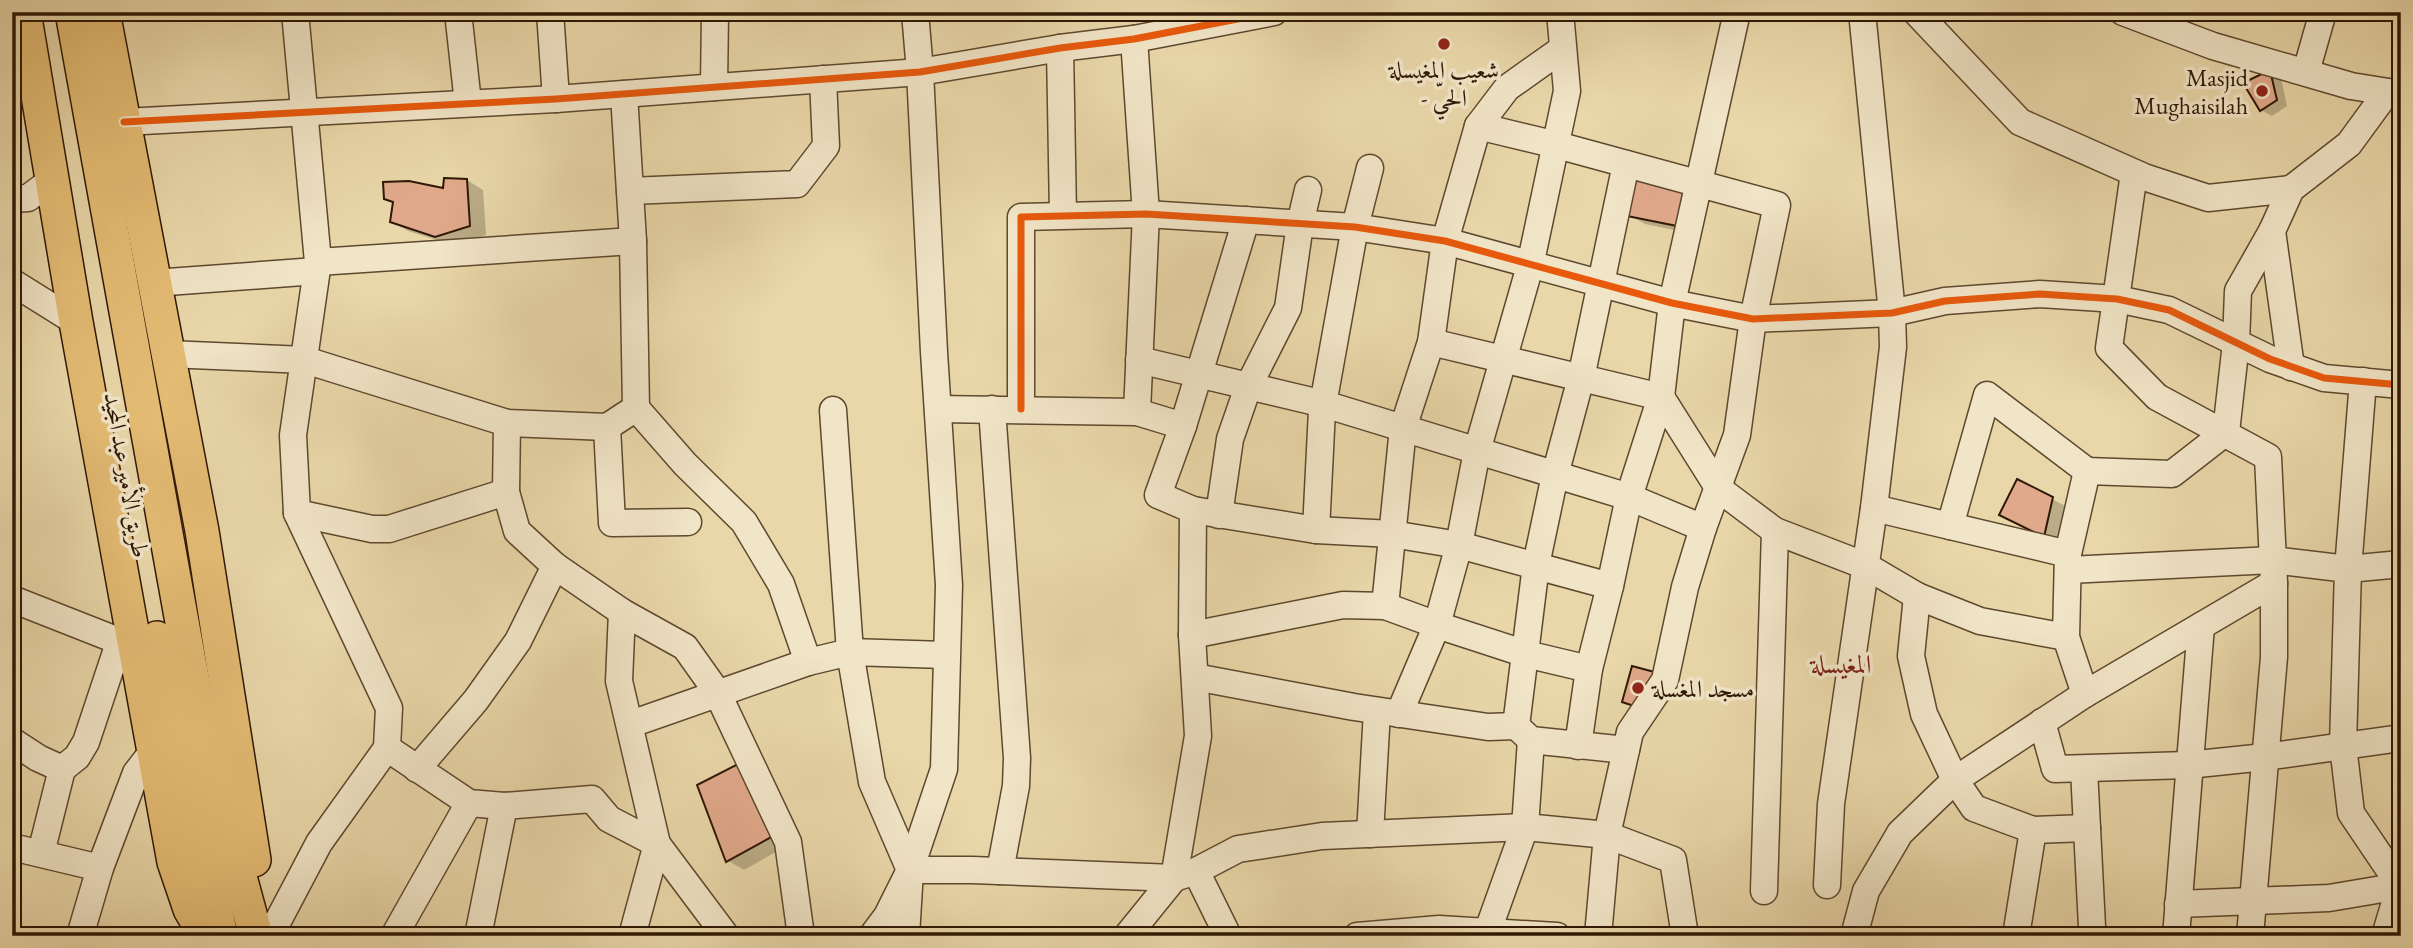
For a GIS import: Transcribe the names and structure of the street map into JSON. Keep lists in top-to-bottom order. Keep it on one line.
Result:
{"streets":{"main road":["طريق الأمير عبد المجيد"]},"districts":["المغيسلة"],"places":["شعيب المغيسلة - الحيّ","Masjid Mughaisilah","مسجد المغسلة"]}
